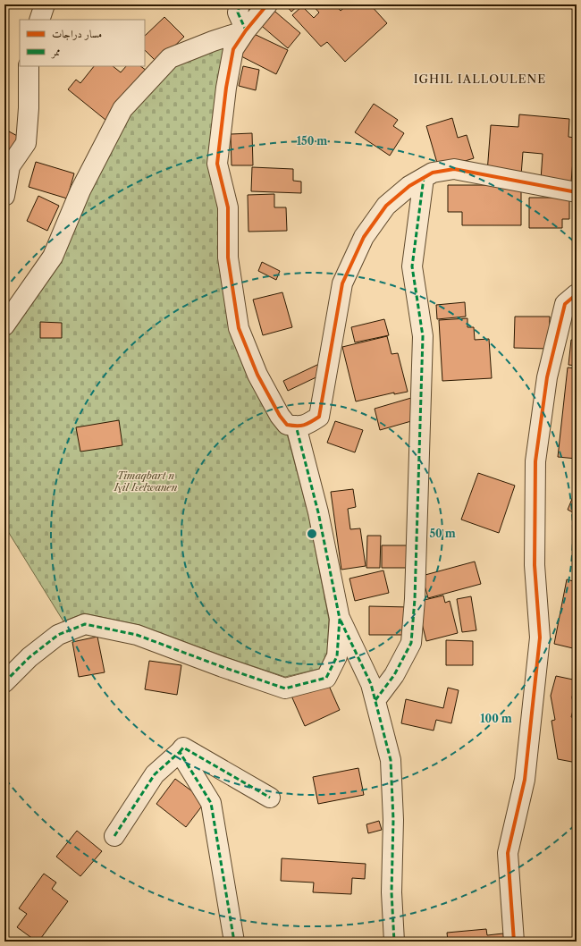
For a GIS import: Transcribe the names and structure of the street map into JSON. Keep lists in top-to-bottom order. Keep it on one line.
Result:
{"districts":["IGHIL IALLOULENE"],"parks":["Timaqbart n Iɣil Iɛelwanen"],"legend":["مسار دراجات","ممر"],"rings":["150 m","50 m","100 m"]}
